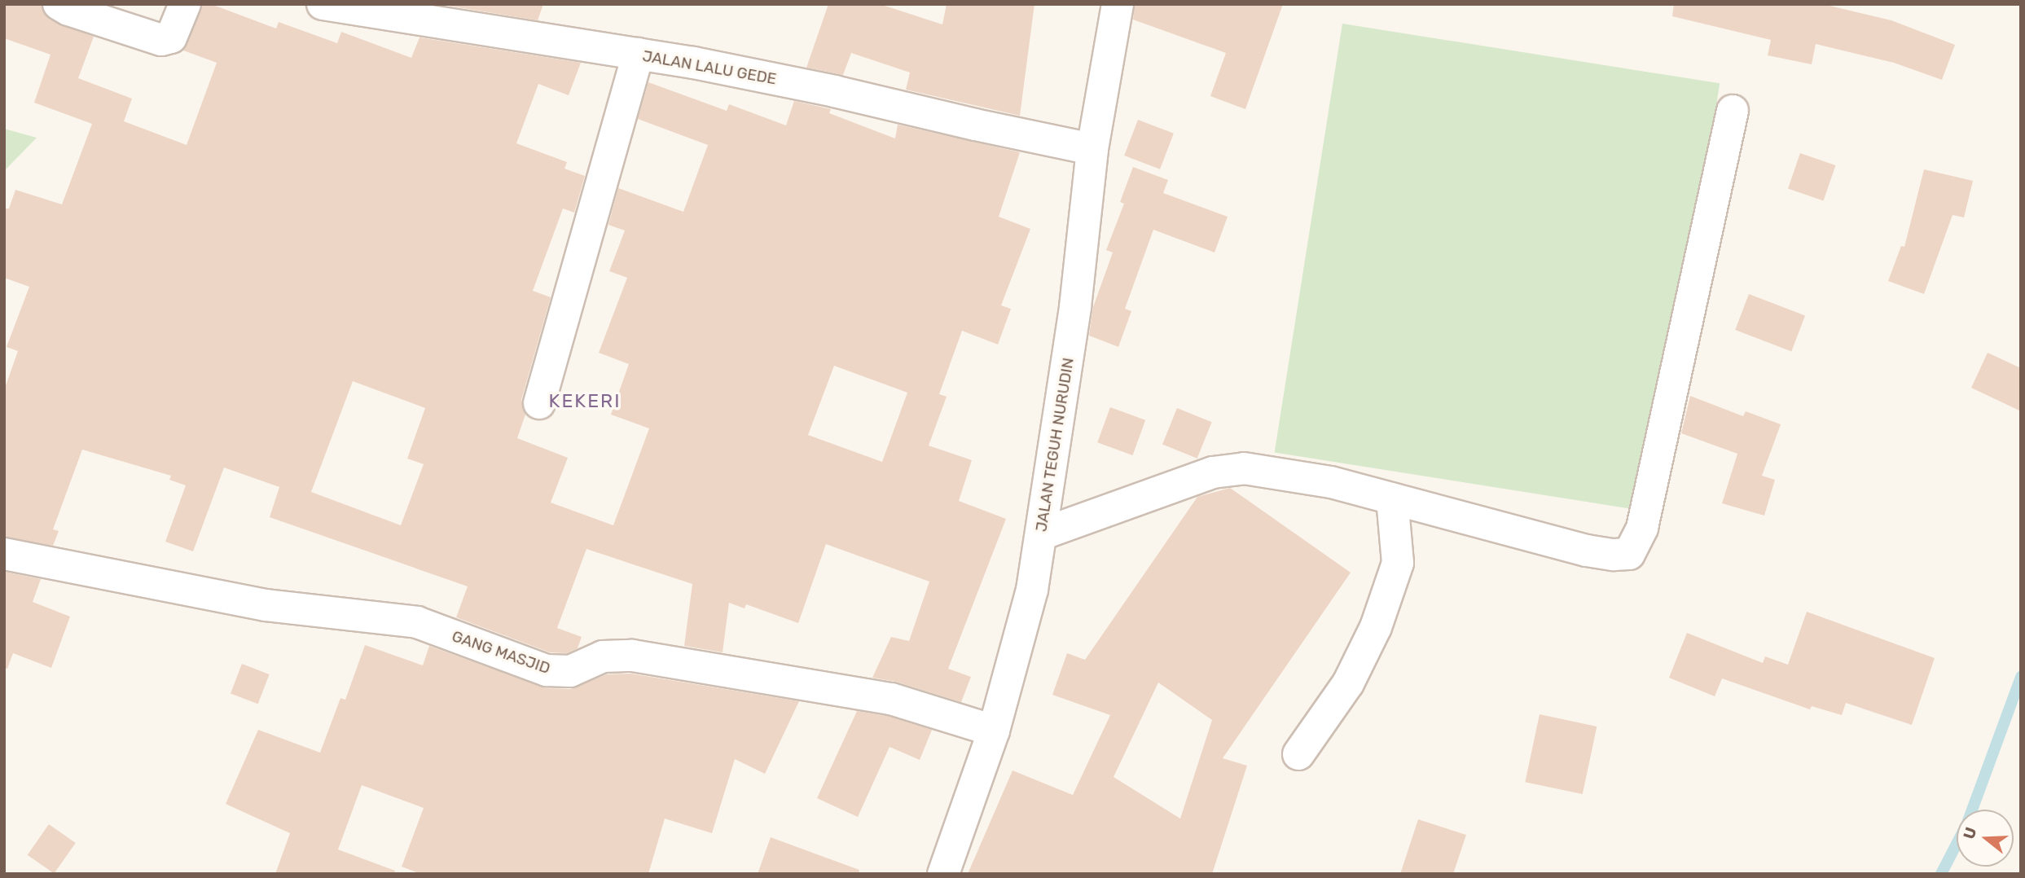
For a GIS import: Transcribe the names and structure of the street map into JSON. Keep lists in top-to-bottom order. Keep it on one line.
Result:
{"streets":{"street":["JALAN LALU GEDE","JALAN TEGUH NURUDIN","GANG MASJID"]},"crossings":[["JALAN LALU GEDE","JALAN TEGUH NURUDIN"],["JALAN TEGUH NURUDIN","GANG MASJID"]],"districts":["KEKERI"],"north":"left"}
